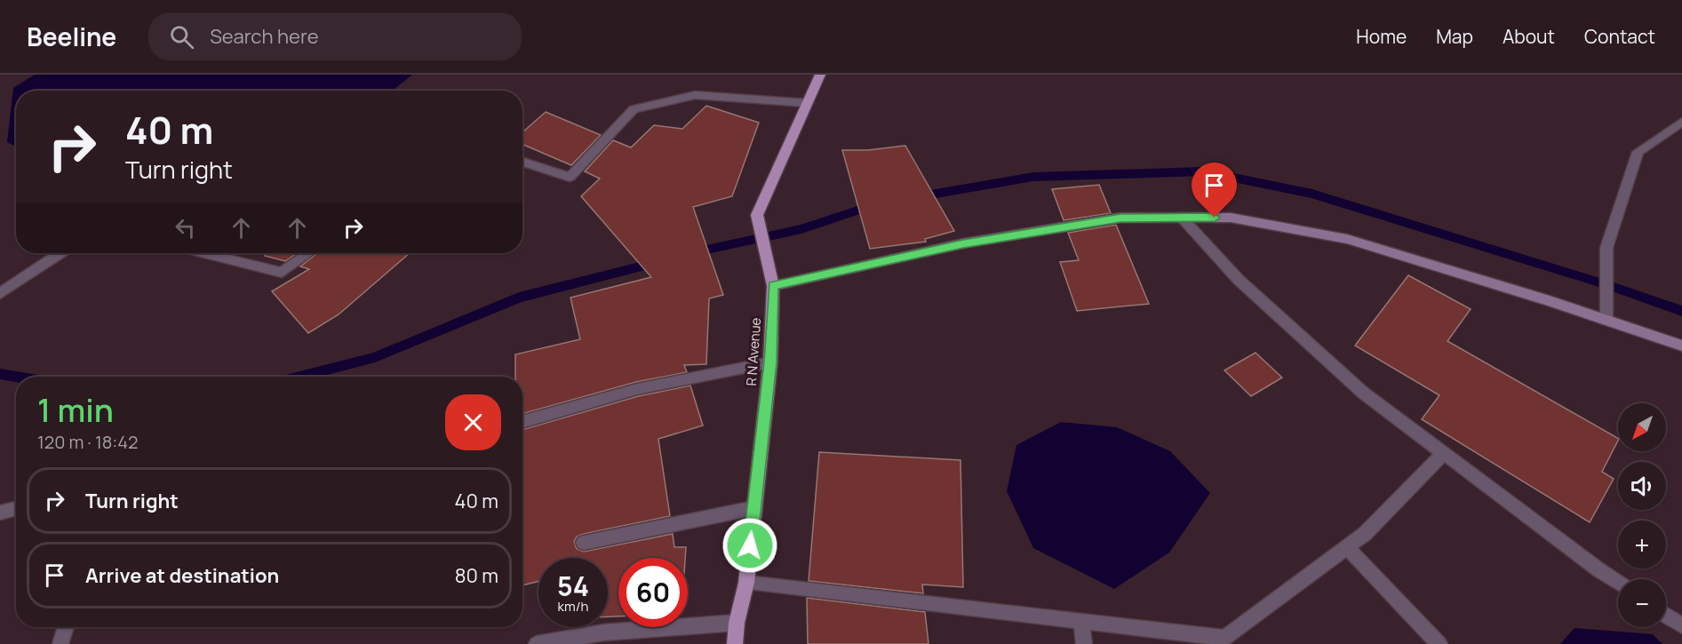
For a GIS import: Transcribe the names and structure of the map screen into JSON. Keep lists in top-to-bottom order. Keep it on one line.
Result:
{"streets":{"main road":["R N Avenue"]},"north":"bottom left","page":{"header":"Beeline","search":"Search here","nav":["Home","Map","About","Contact"],"turn":["40 m","Turn right"],"heading":["1 min","120 m · 18:42"],"map_buttons":["+","−"],"list":[{"name":"Turn right","value":"40 m"},{"name":"Arrive at destination","value":"80 m"}],"speed":"54 km/h","limit":"60"}}
